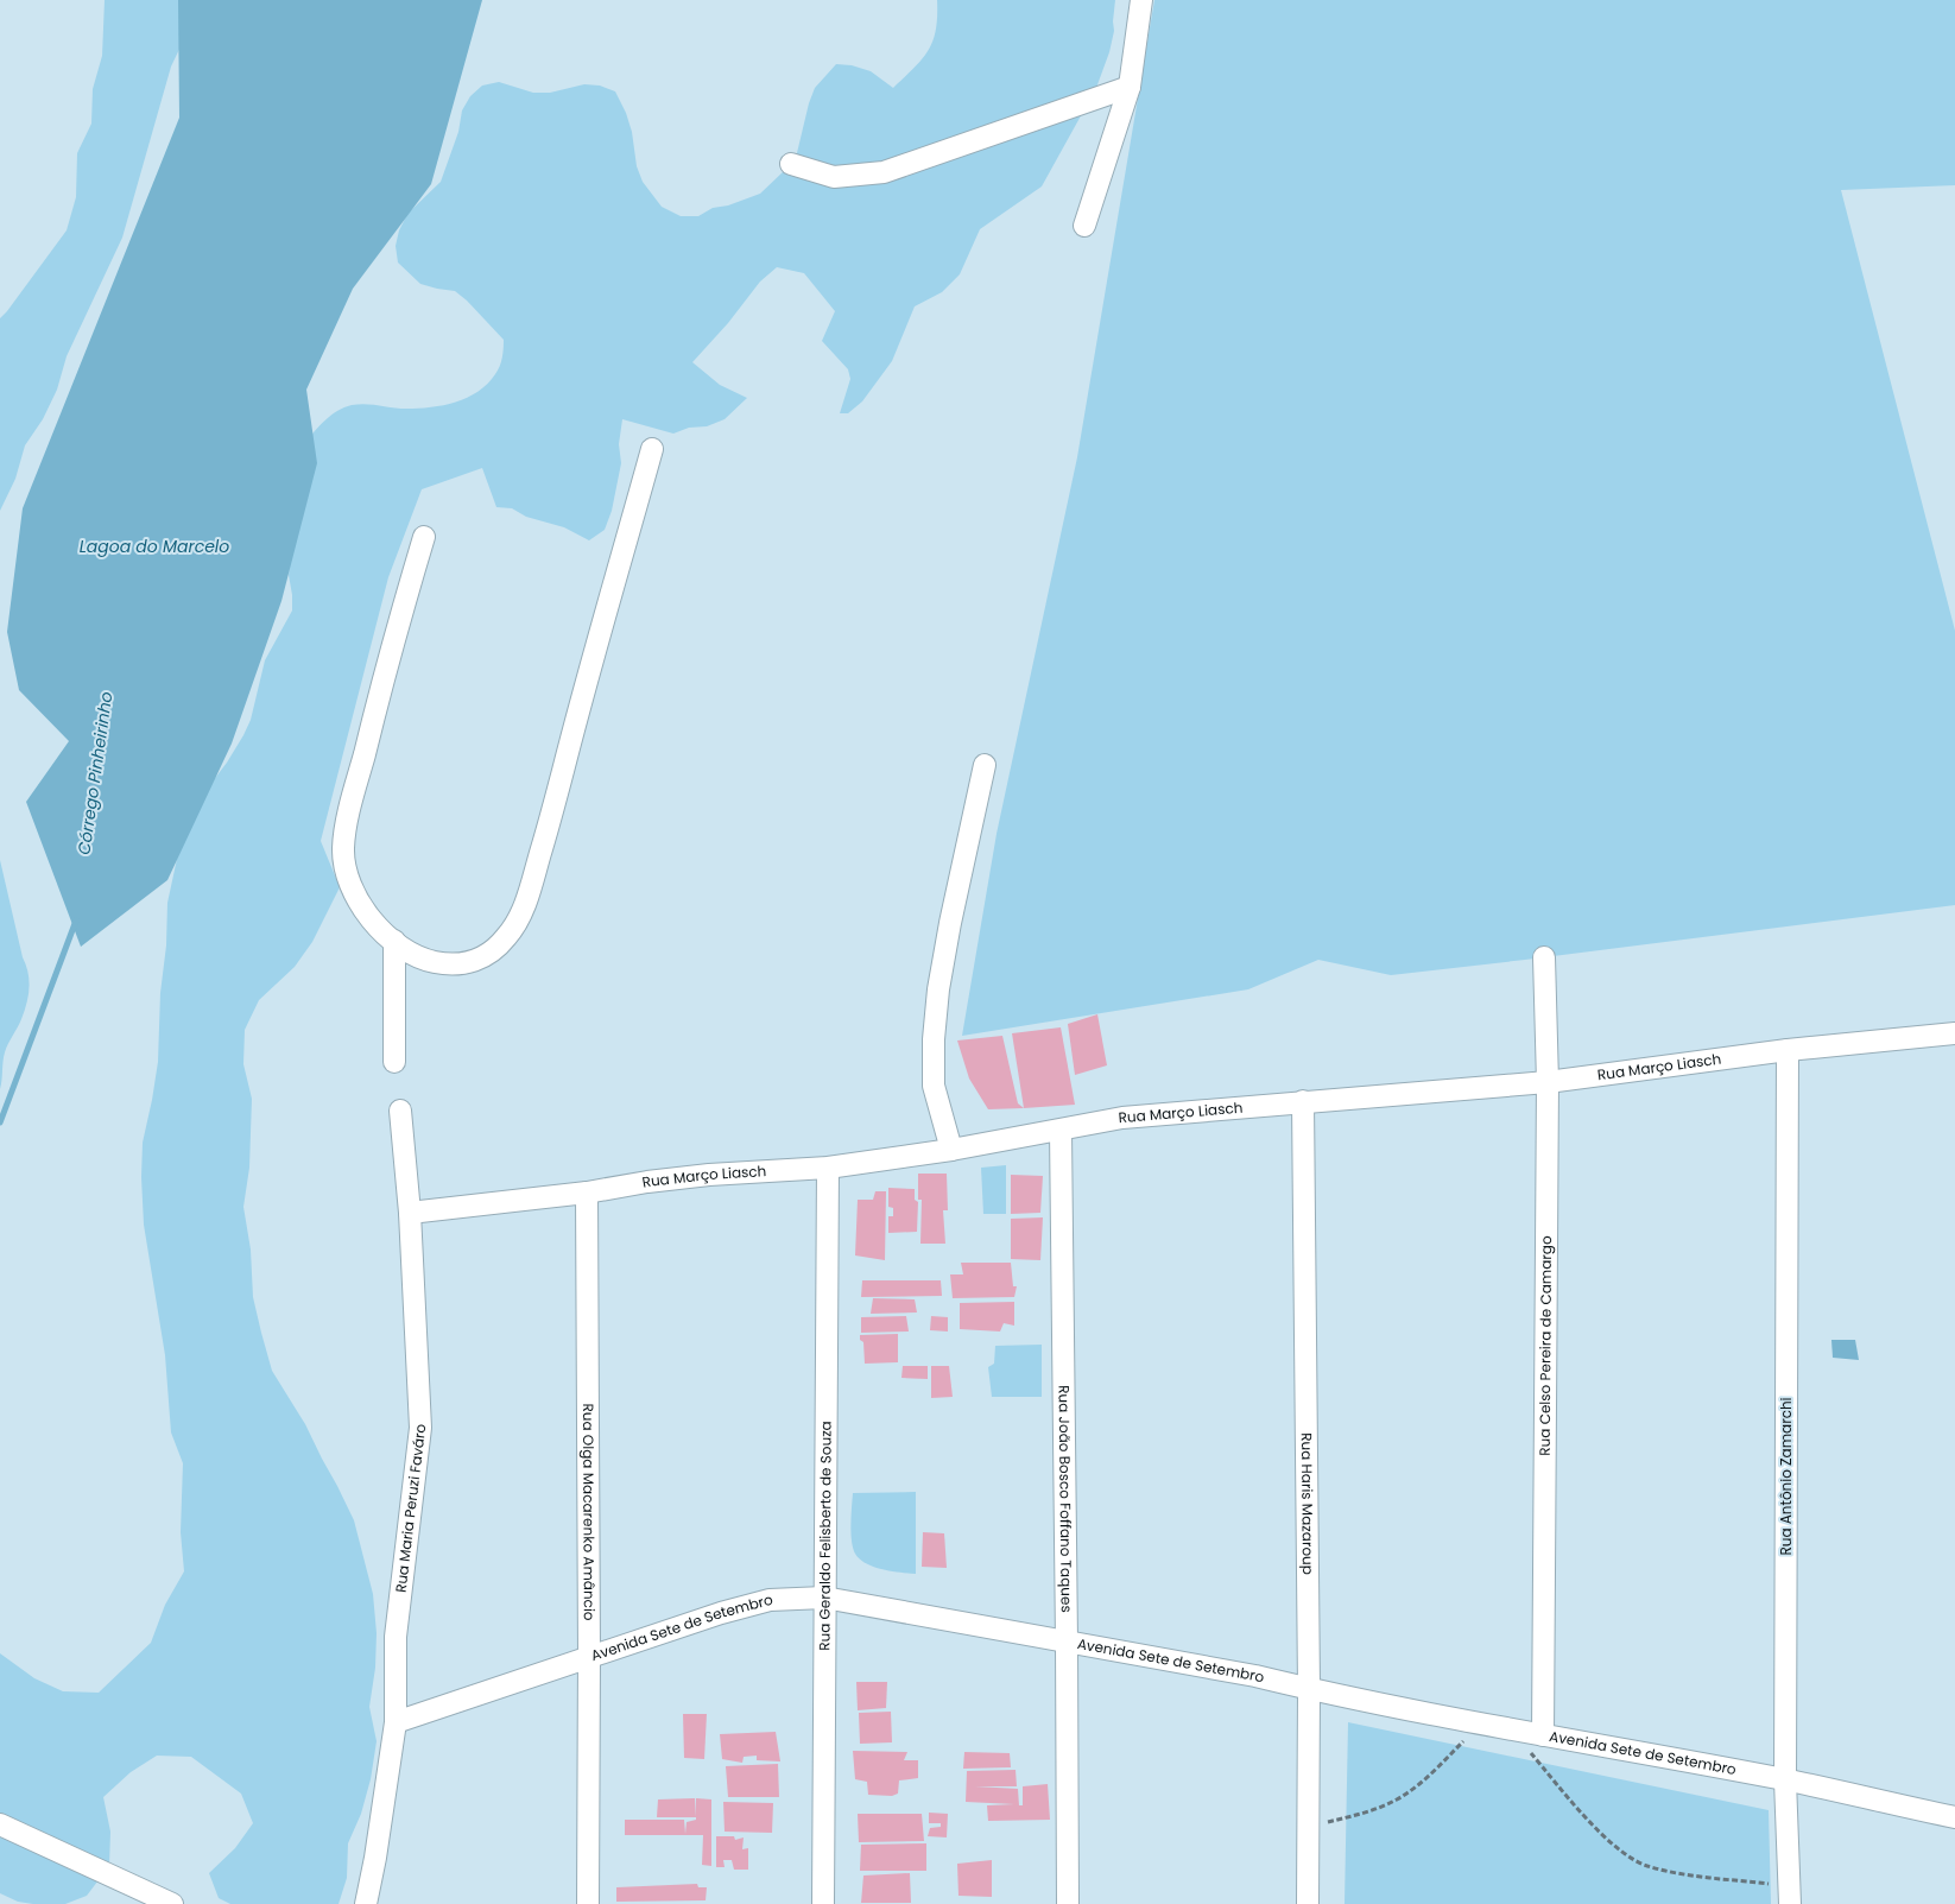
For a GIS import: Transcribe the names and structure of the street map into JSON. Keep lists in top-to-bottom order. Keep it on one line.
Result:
{"streets":{"street":["Rua Março Liasch","Rua Celso Pereira de Camargo","Rua Antônio Zamarchi","Rua João Bosco Foffano Taques","Rua Haris Mazaroup","Rua Maria Peruzi Faváro","Rua Olga Macarenko Amâncio","Rua Geraldo Felisberto de Souza","Avenida Sete de Setembro"]},"crossings":[["Rua Março Liasch","Rua Celso Pereira de Camargo"],["Rua Março Liasch","Rua Antônio Zamarchi"],["Rua Março Liasch","Rua João Bosco Foffano Taques"],["Rua Março Liasch","Rua Haris Mazaroup"],["Rua Março Liasch","Rua Maria Peruzi Faváro"],["Rua Março Liasch","Rua Olga Macarenko Amâncio"],["Rua Março Liasch","Rua Geraldo Felisberto de Souza"],["Rua Celso Pereira de Camargo","Avenida Sete de Setembro"],["Rua Antônio Zamarchi","Avenida Sete de Setembro"],["Rua João Bosco Foffano Taques","Avenida Sete de Setembro"],["Rua Haris Mazaroup","Avenida Sete de Setembro"],["Rua Maria Peruzi Faváro","Avenida Sete de Setembro"],["Rua Olga Macarenko Amâncio","Avenida Sete de Setembro"],["Rua Geraldo Felisberto de Souza","Avenida Sete de Setembro"]],"water":["Lagoa do Marcelo","Córrego Pinheirinho"]}
